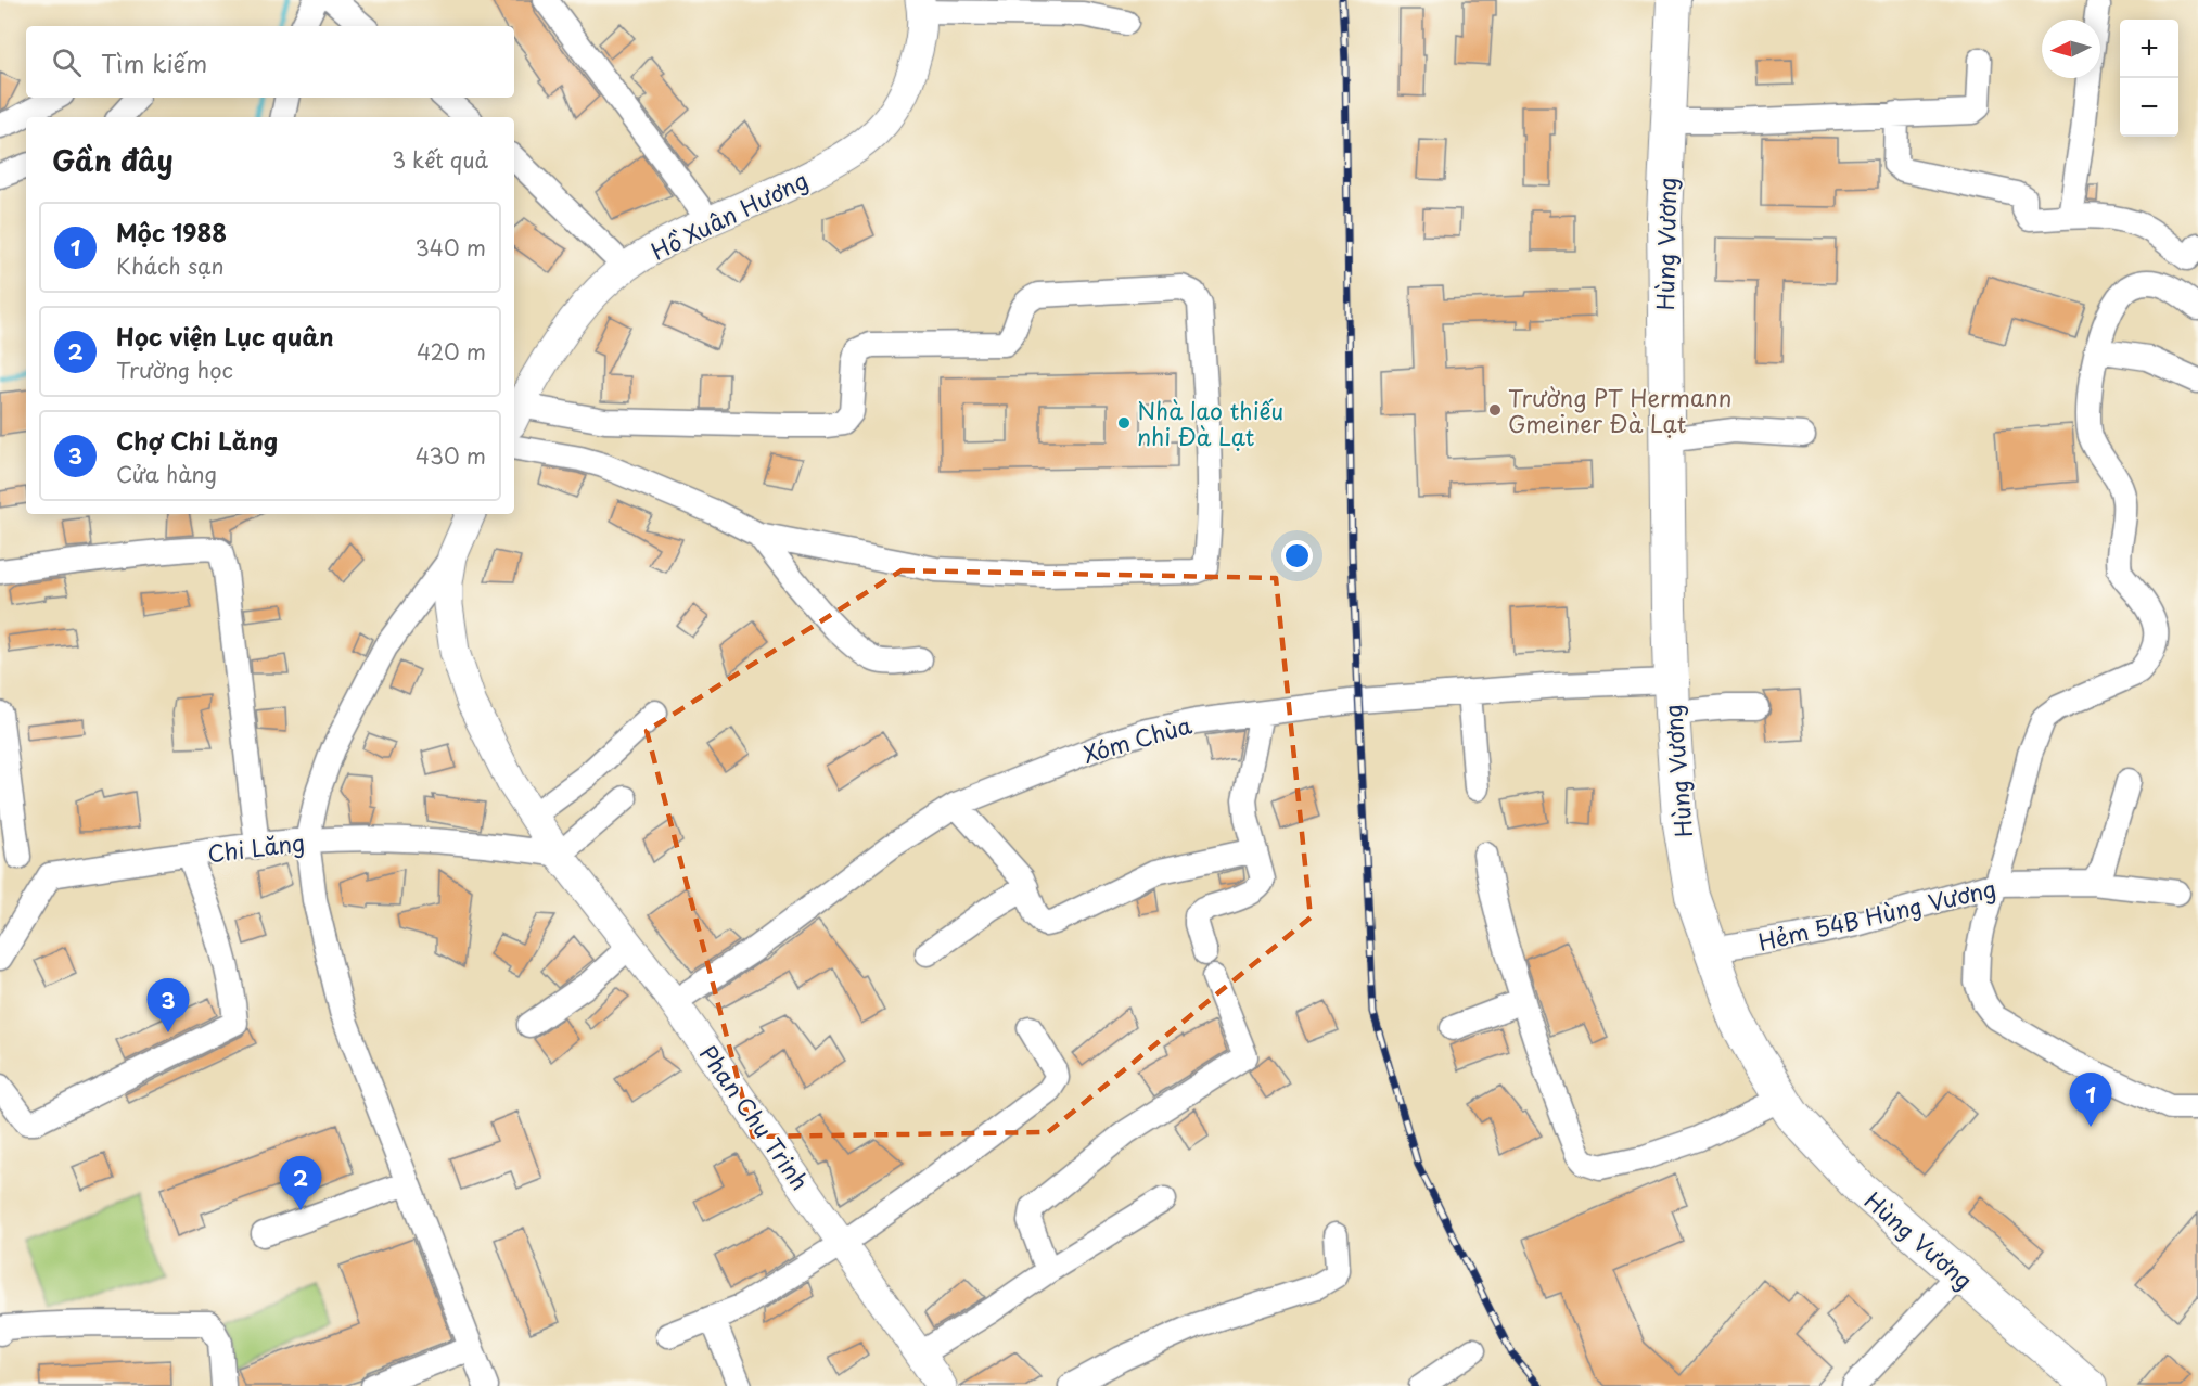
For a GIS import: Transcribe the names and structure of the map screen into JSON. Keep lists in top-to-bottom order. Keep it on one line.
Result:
{"streets":{"highway":["Hùng Vương"],"main road":["Hồ Xuân Hương","Phan Chu Trinh"],"street":["Xóm Chùa","Chi Lăng","Hẻm 54B Hùng Vương"]},"crossings":[["Hùng Vương","Xóm Chùa"],["Hùng Vương","Hẻm 54B Hùng Vương"],["Xóm Chùa","Phan Chu Trinh"],["Chi Lăng","Phan Chu Trinh"]],"places":["Trường PT Hermann Gmeiner Đà Lạt","Nhà lao thiếu nhi Đà Lạt"],"north":"left","page":{"map_buttons":["+","−"],"search":"Tìm kiếm","heading":["Gần đây","3 kết quả"],"list":[{"mark":"1","name":"Mộc 1988","note":"Khách sạn","value":"340 m"},{"mark":"2","name":"Học viện Lục quân","note":"Trường học","value":"420 m"},{"mark":"3","name":"Chợ Chi Lăng","note":"Cửa hàng","value":"430 m"}],"pins":["3","1","2"]}}
